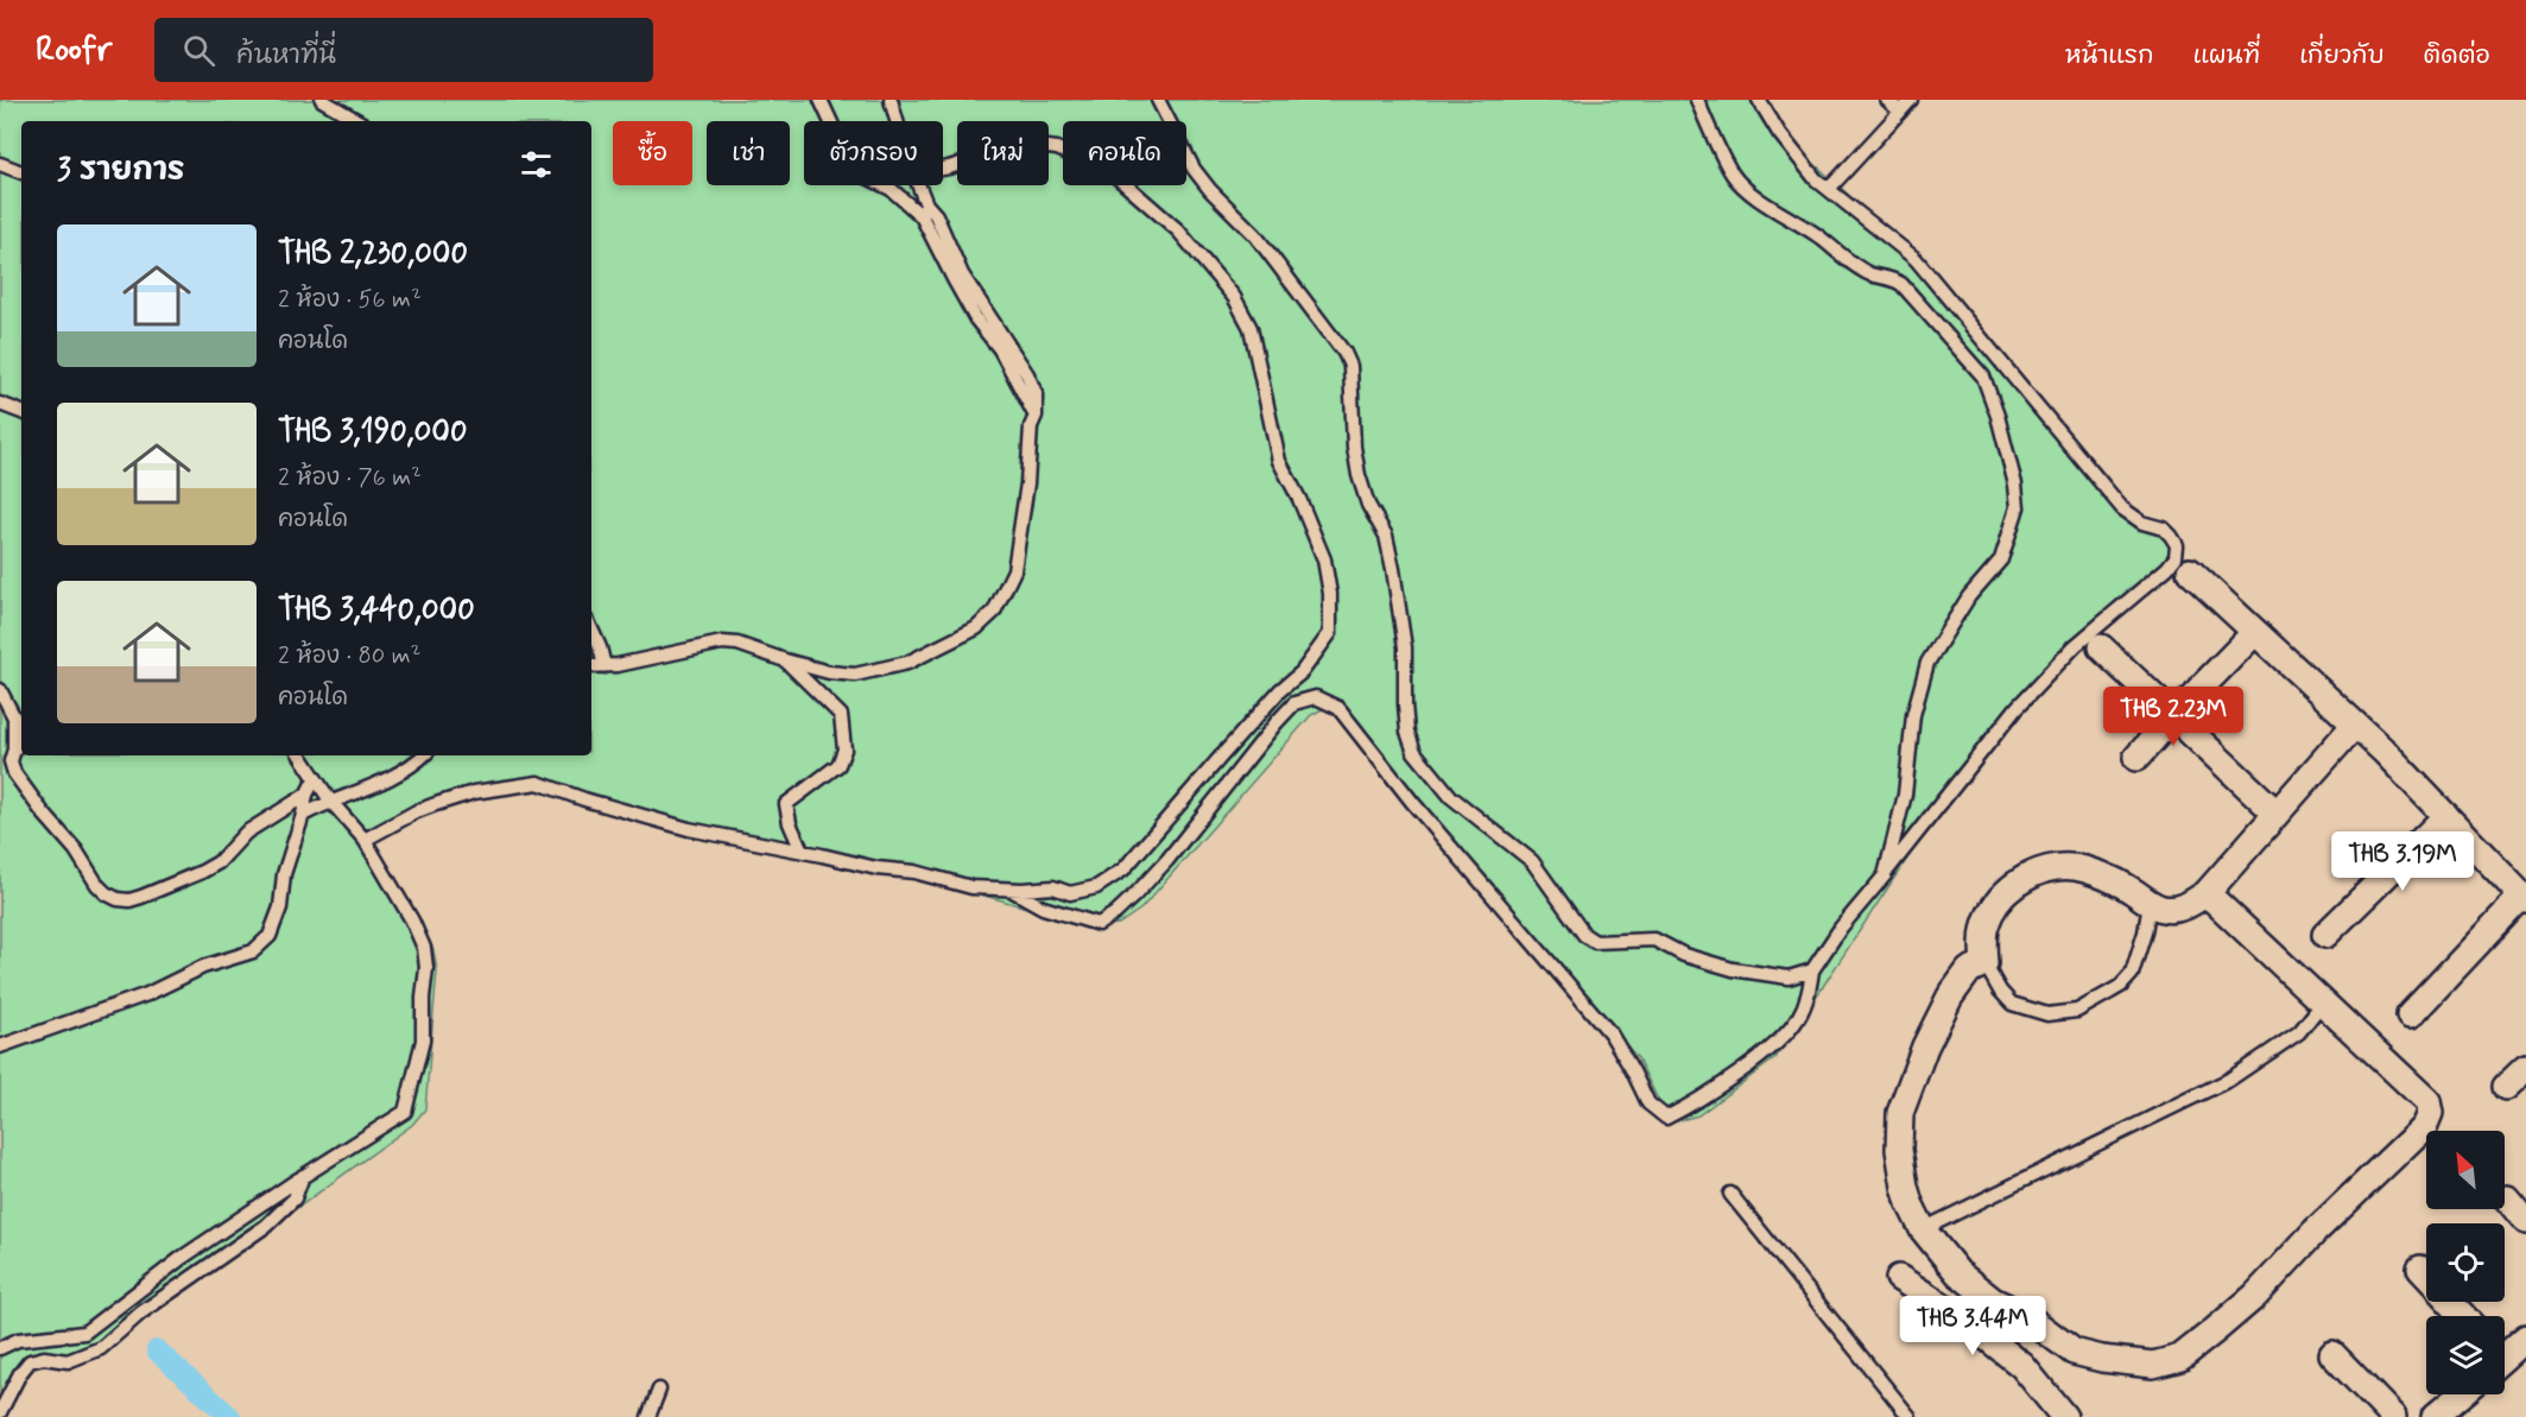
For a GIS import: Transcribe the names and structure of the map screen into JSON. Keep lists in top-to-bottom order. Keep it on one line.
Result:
{"north":"top left","page":{"header":"Roofr","search":"ค้นหาที่นี่","nav":["หน้าแรก","แผนที่","เกี่ยวกับ","ติดต่อ"],"chip":["ซื้อ","เช่า","ตัวกรอง","ใหม่","คอนโด"],"heading":"3 รายการ","list":[{"name":"THB 2,230,000","note":"2 ห้อง · 56 m² · คอนโด"},{"name":"THB 3,190,000","note":"2 ห้อง · 76 m² · คอนโด"},{"name":"THB 3,440,000","note":"2 ห้อง · 80 m² · คอนโด"}],"price":["THB 2.23M","THB 3.19M","THB 3.44M"]}}
